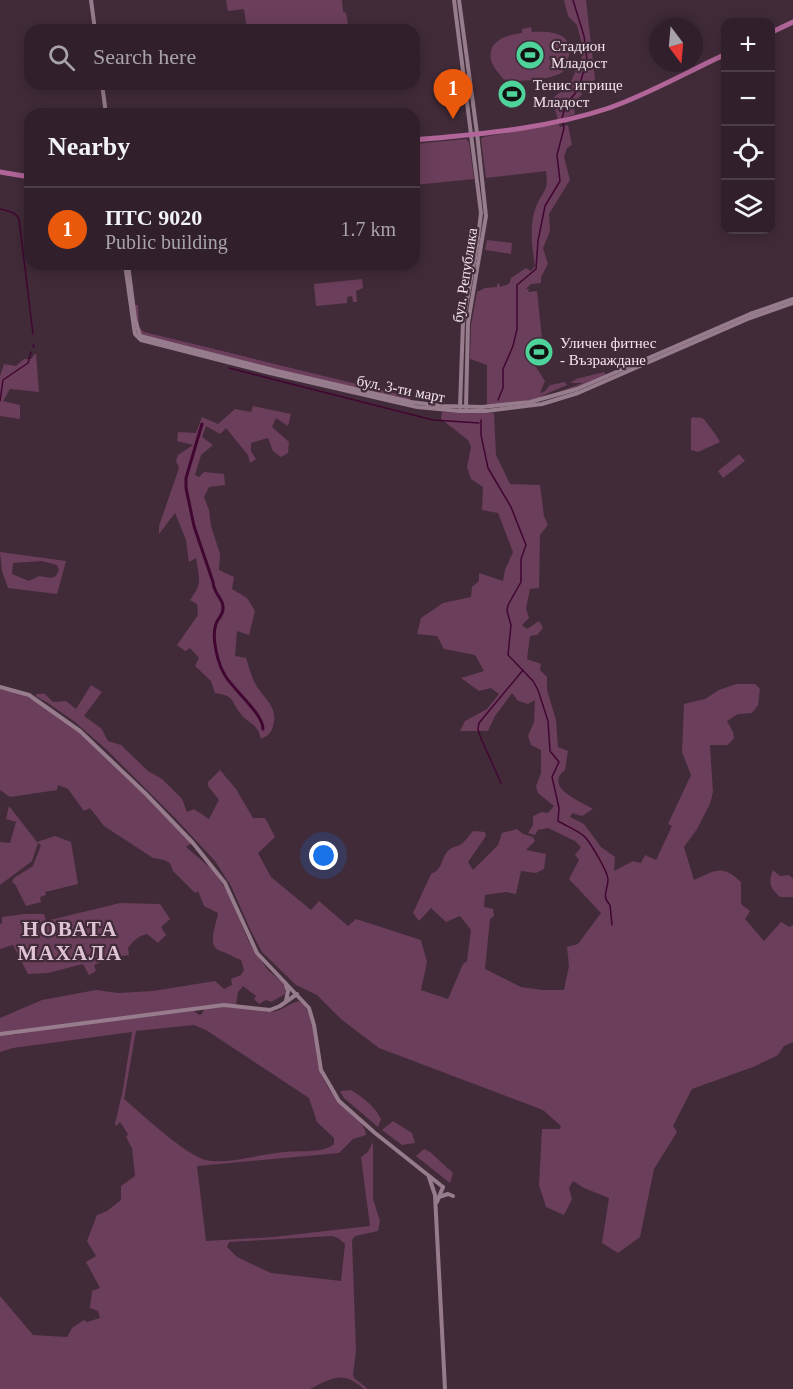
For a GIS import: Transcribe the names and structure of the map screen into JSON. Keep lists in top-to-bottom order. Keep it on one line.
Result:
{"streets":{"street":["бул. Република","бул. 3-ти март"]},"crossings":[["бул. Република","бул. 3-ти март"]],"districts":["НОВАТА МАХАЛА"],"places":{"sports":["Стадион Младост","Тенис игрище Младост","Уличен фитнес - Възраждане"]},"north":"bottom","page":{"map_buttons":["+","−"],"search":"Search here","pins":"1","heading":"Nearby","list":[{"mark":"1","name":"ПТС 9020","note":"Public building","value":"1.7 km"}]}}
